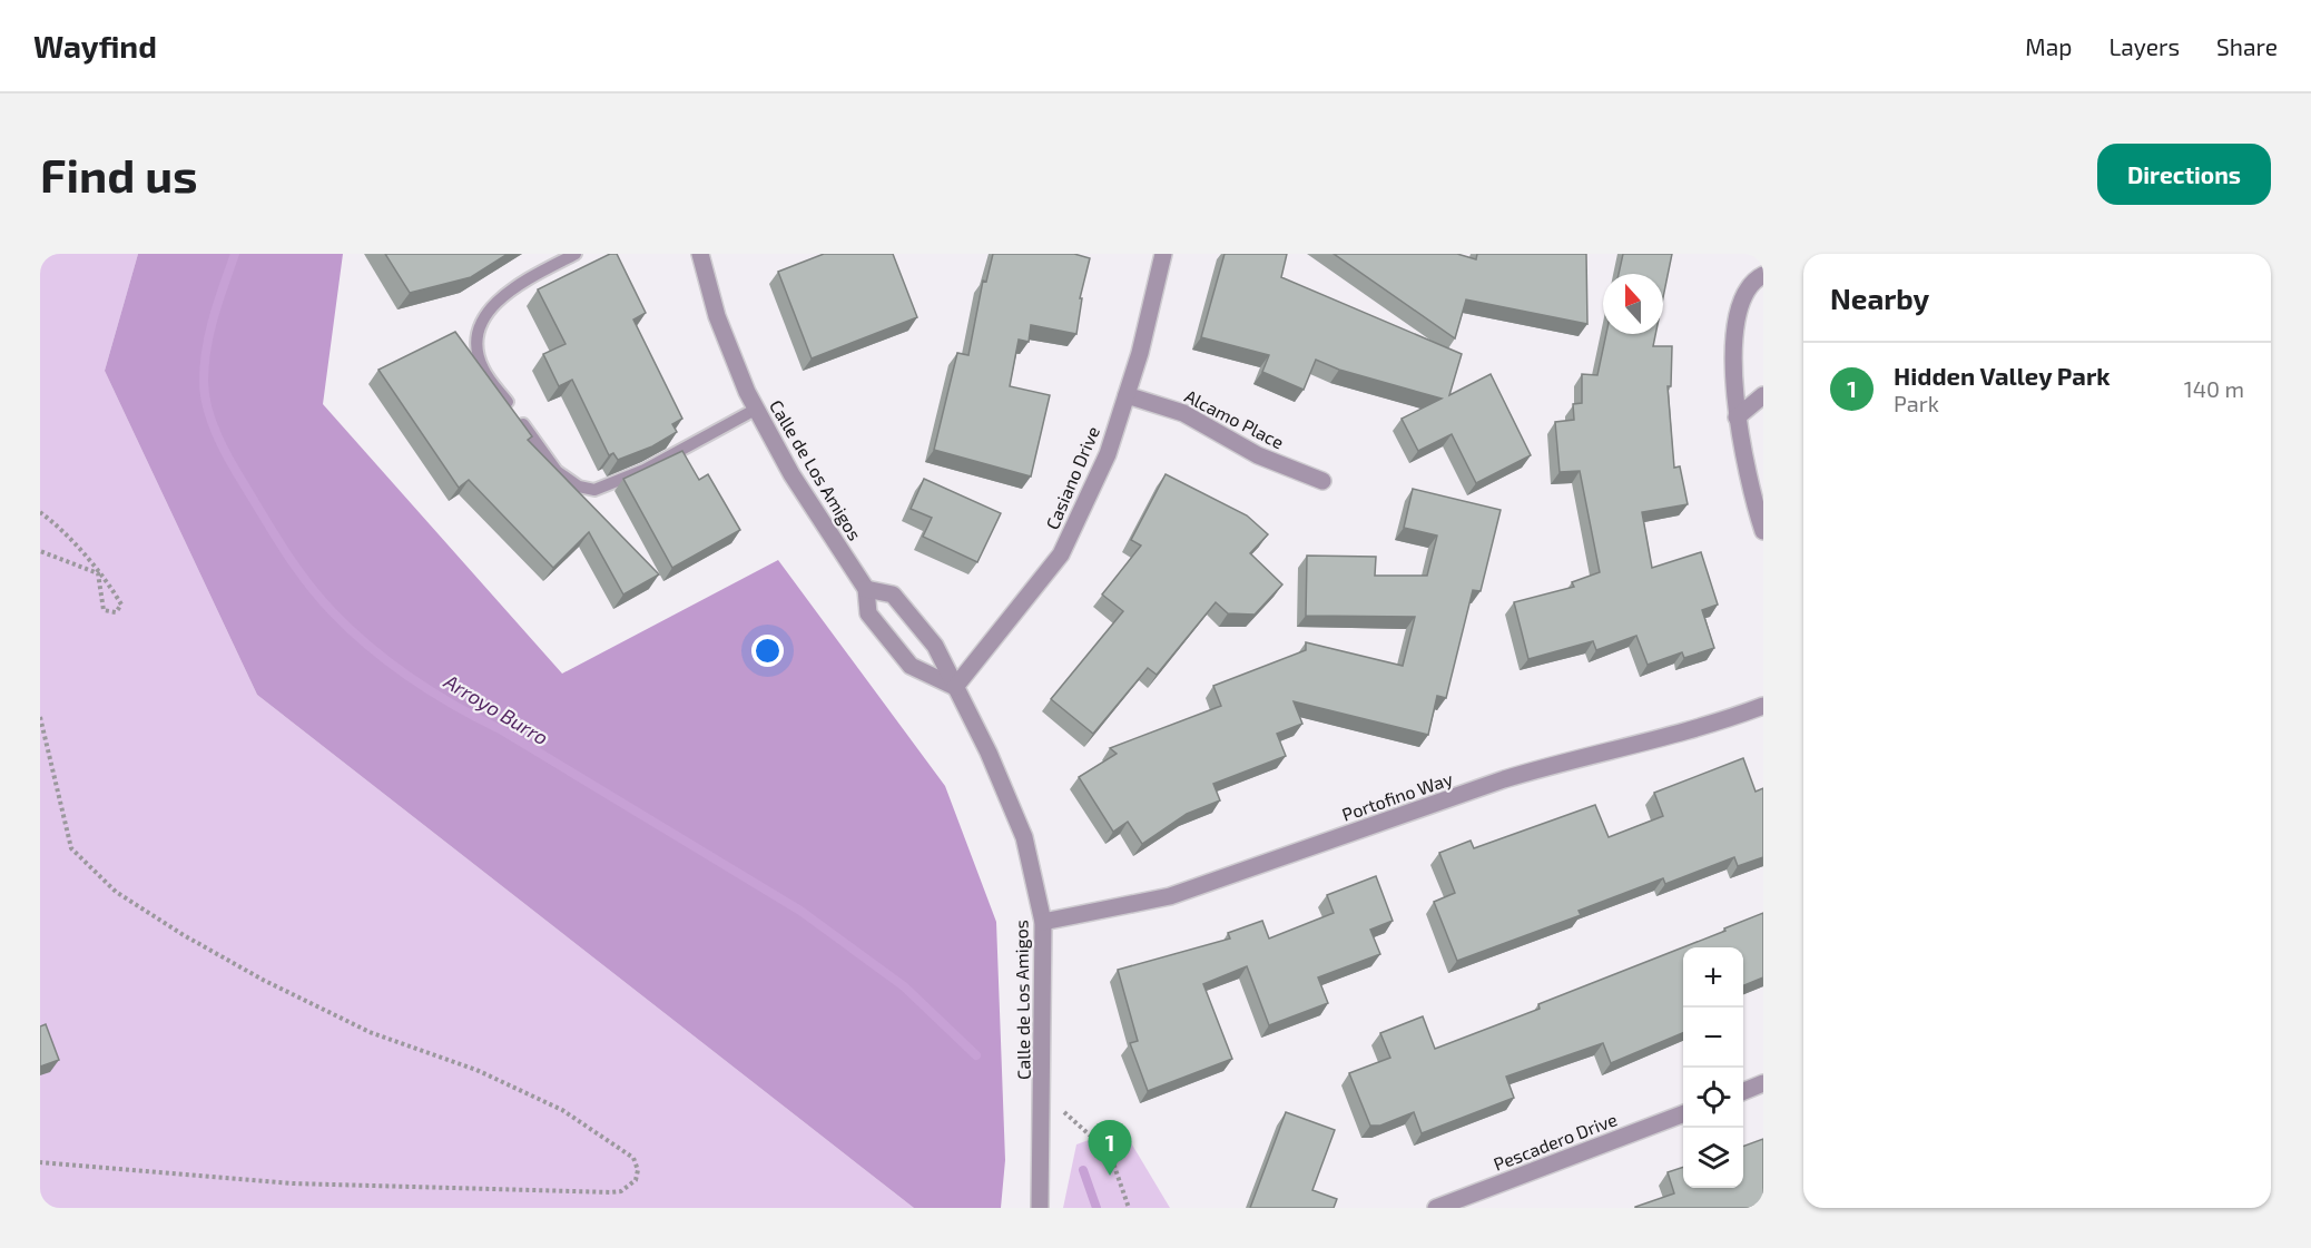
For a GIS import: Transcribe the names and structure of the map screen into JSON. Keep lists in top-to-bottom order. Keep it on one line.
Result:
{"streets":{"street":["Alcamo Place","Calle de Los Amigos","Casiano Drive","Portofino Way","Pescadero Drive"]},"crossings":[["Alcamo Place","Casiano Drive"],["Calle de Los Amigos","Casiano Drive"],["Calle de Los Amigos","Portofino Way"]],"water":["Arroyo Burro"],"north":"top","page":{"header":"Wayfind","nav":["Map","Layers","Share"],"buttons":"Directions","title":"Find us","heading":"Nearby","list":[{"mark":"1","name":"Hidden Valley Park","note":"Park","value":"140 m"}],"map_buttons":["+","−"],"pins":"1"}}
